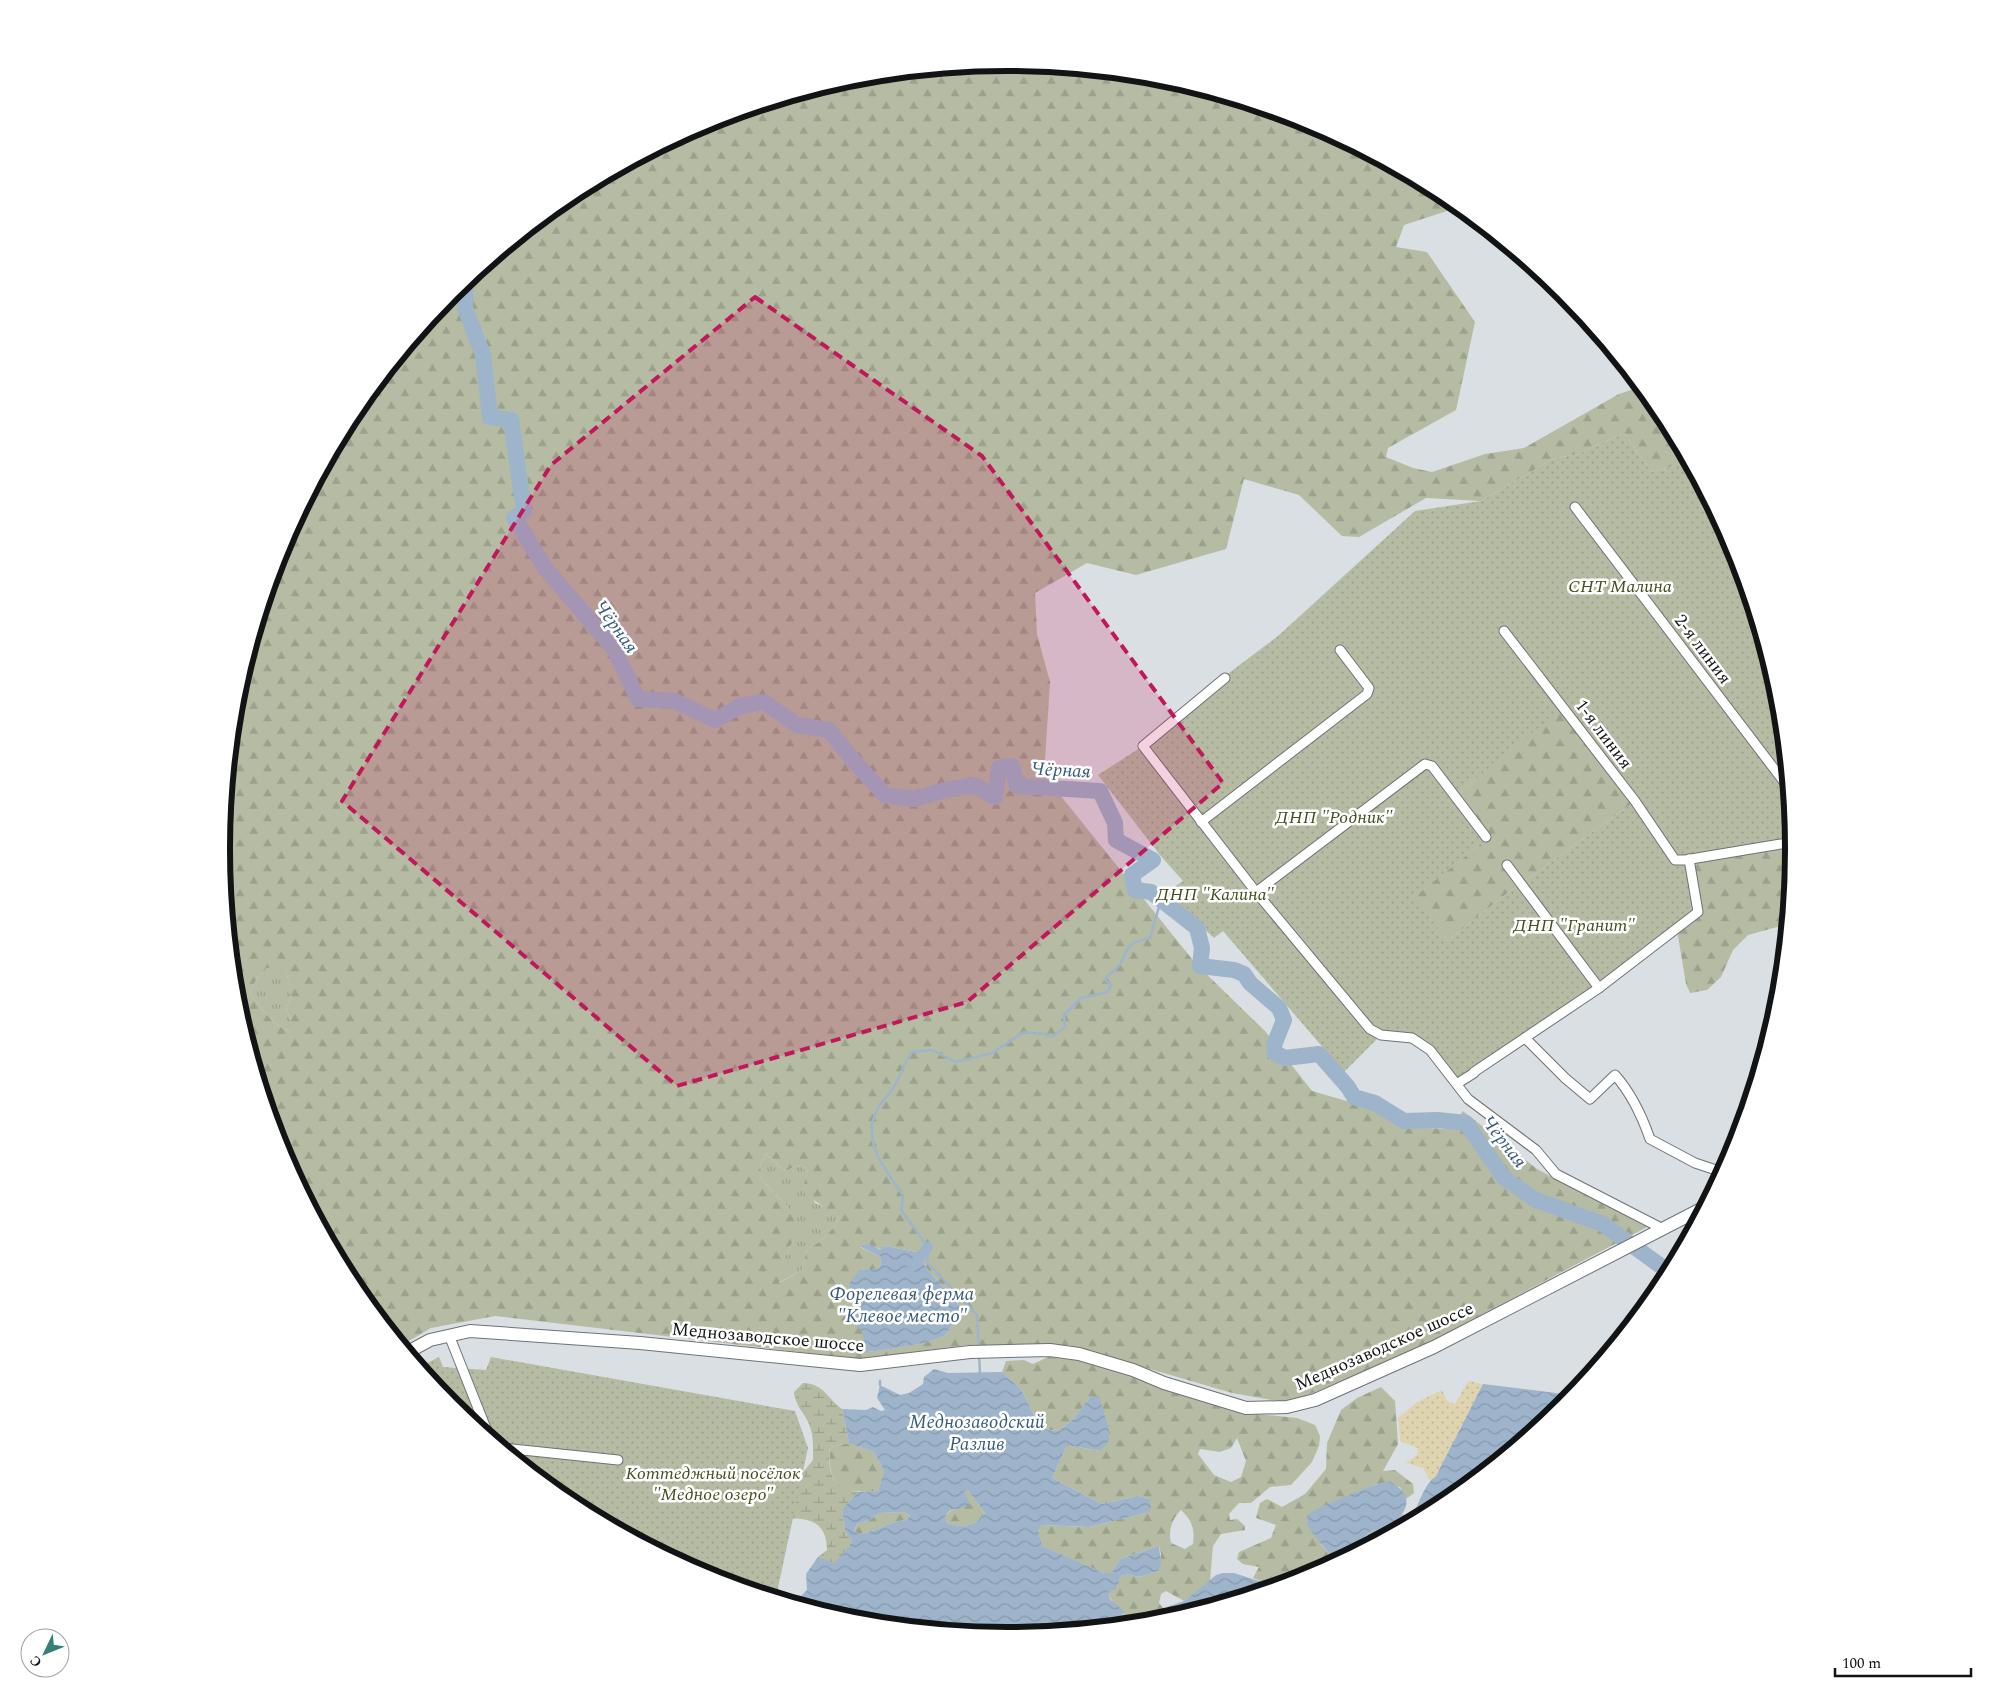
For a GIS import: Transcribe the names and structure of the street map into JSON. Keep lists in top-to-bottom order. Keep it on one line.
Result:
{"streets":{"main road":["Меднозаводское шоссе"],"street":["2-я линия","1-я линия"]},"water":["Чёрная","Форелевая ферма \"Клевое место\"","Меднозаводский Разлив"],"parks":["СНТ Малина","ДНП \"Родник\"","ДНП \"Калина\"","ДНП \"Гранит\"","Коттеджный посёлок \"Медное озеро\""],"scale_bar":"100 m","north":"bottom left"}
